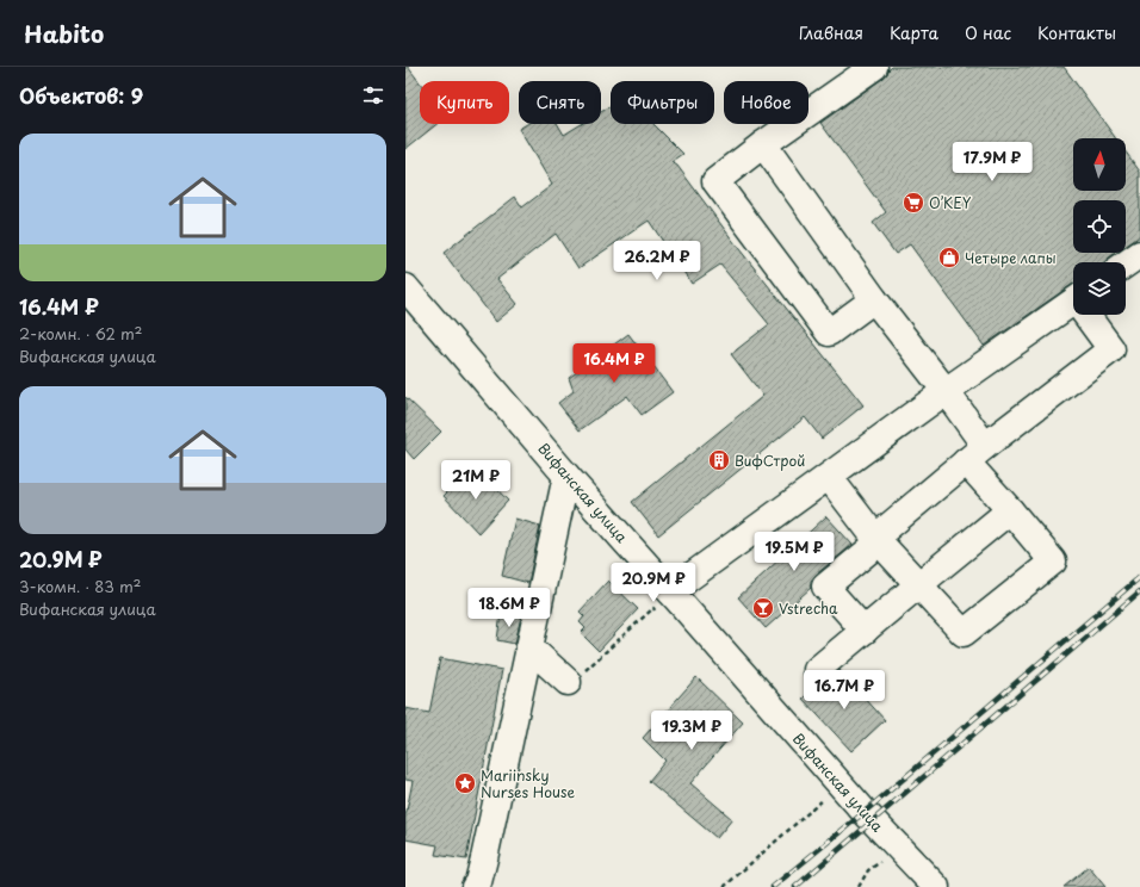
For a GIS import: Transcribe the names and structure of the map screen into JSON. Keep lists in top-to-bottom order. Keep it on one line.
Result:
{"streets":{"main road":["Вифанская улица"]},"places":{"supermarket":["O’KEY"],"shop":["Четыре лапы"],"building":["ВифСтрой"],"bar":["Vstrecha"],"place":["Mariinsky Nurses House"]},"north":"top","page":{"header":"Habito","nav":["Главная","Карта","О нас","Контакты"],"heading":"Объектов: 9","chip":["Купить","Снять","Фильтры","Новое"],"list":[{"name":"16.4M ₽","note":"2-комн. · 62 m² · Вифанская улица"},{"name":"20.9M ₽","note":"3-комн. · 83 m² · Вифанская улица"}],"price":["17.9M ₽","26.2M ₽","16.4M ₽","21M ₽","19.5M ₽","20.9M ₽","18.6M ₽","16.7M ₽","19.3M ₽"]}}
